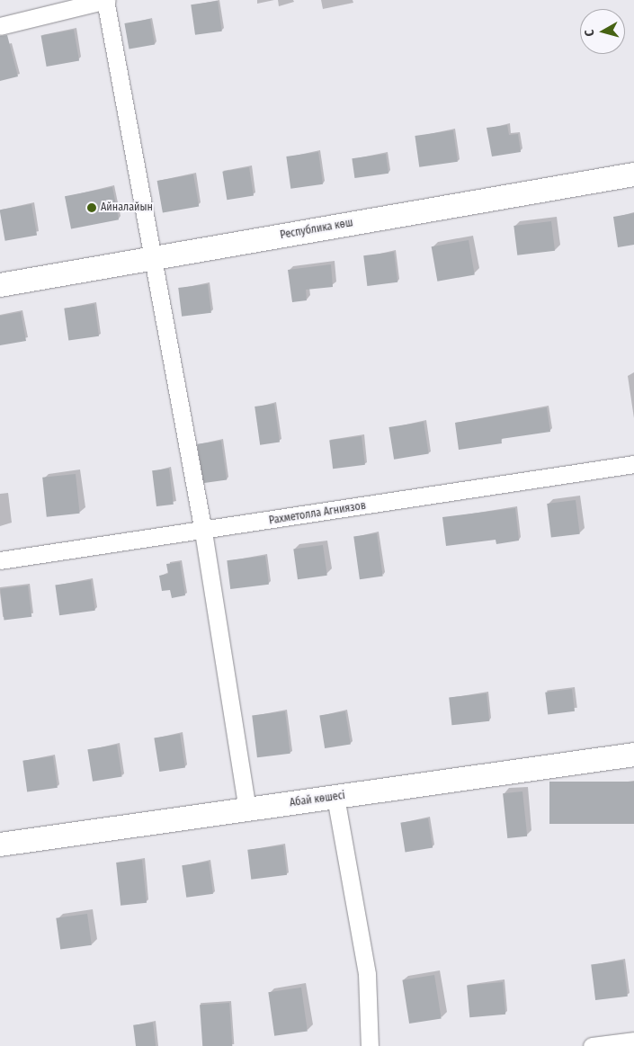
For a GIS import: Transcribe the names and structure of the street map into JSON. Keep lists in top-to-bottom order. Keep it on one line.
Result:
{"streets":{"main road":["Республика көш","Абай көшесі"],"street":["Рахметолла Агниязов"]},"places":["Айналайын"],"north":"left"}
